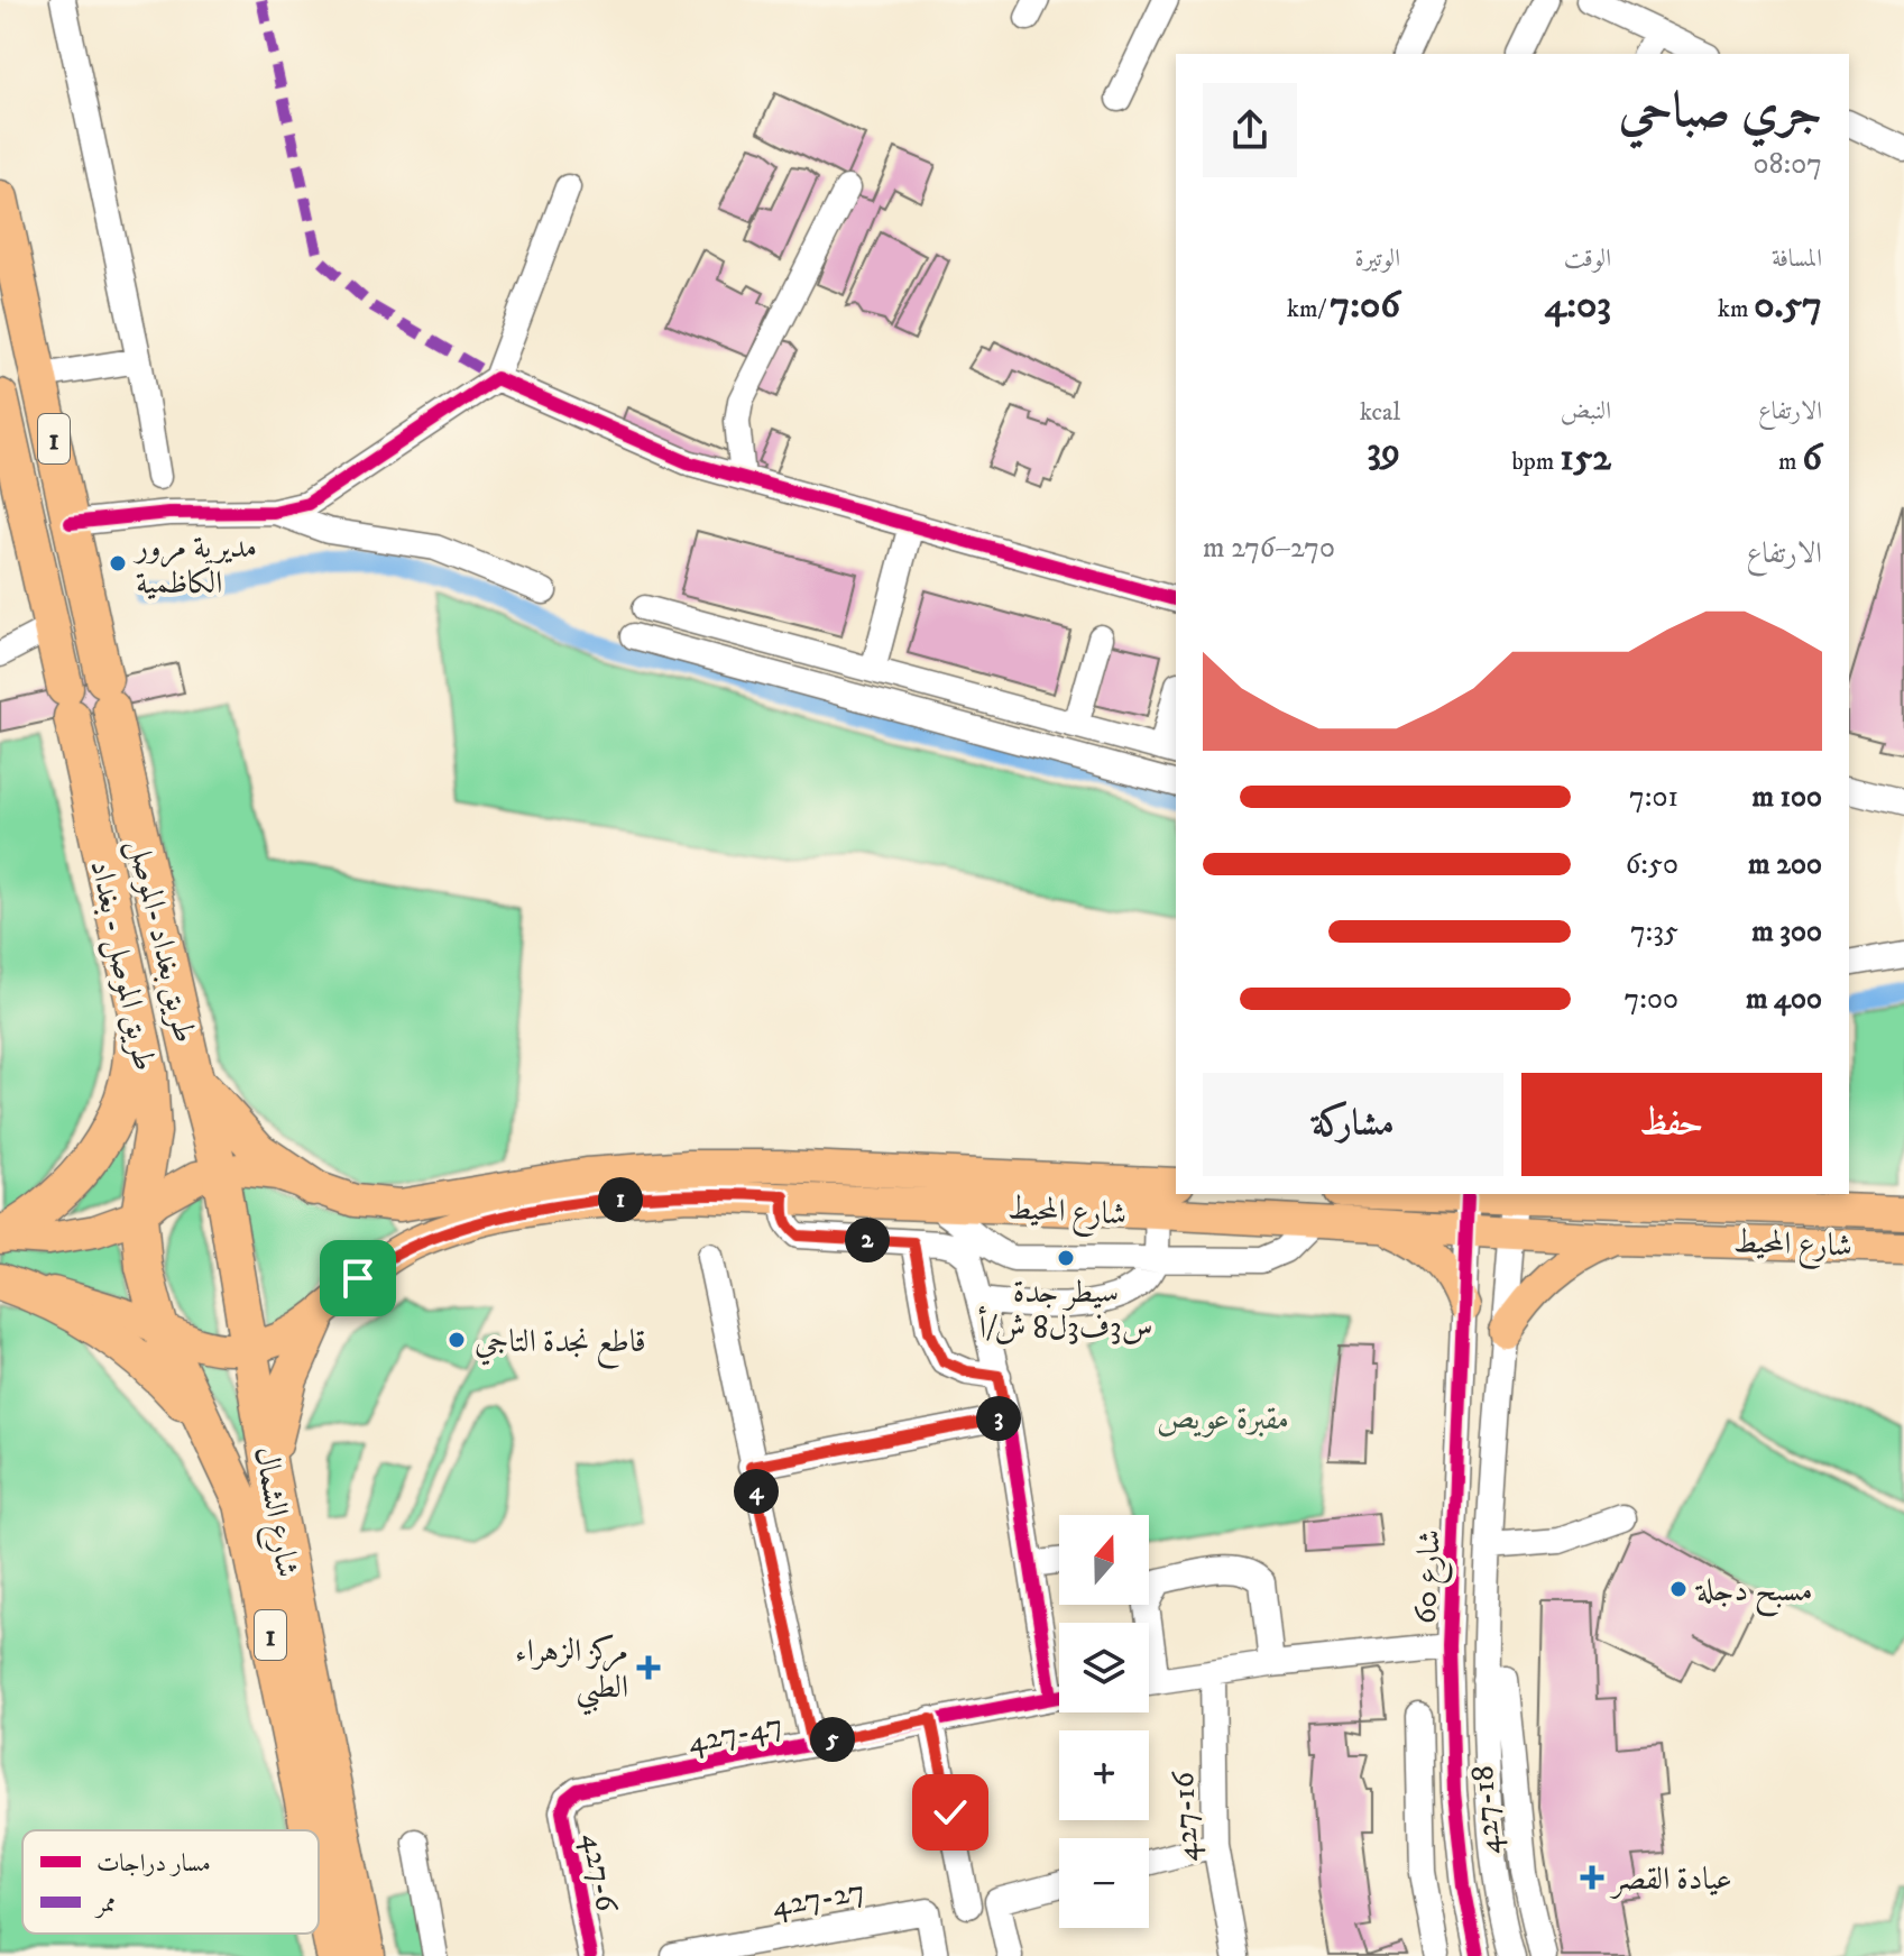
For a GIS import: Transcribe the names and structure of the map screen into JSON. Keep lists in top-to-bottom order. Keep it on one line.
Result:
{"streets":{"highway":["1","طريق بغداد -الموصل","طريق الموصل - بغداد","شارع الشمال"],"main road":["شارع المحيط"],"street":["شارع 60","427-47","427-18","427-16","427-6","427-27"]},"crossings":[["طريق بغداد -الموصل","شارع المحيط"],["طريق بغداد -الموصل","شارع الشمال"],["طريق الموصل - بغداد","شارع المحيط"],["طريق الموصل - بغداد","شارع الشمال"],["شارع المحيط","شارع الشمال"],["شارع المحيط","شارع 60"],["شارع 60","427-18"],["427-47","427-6"]],"parks":["مقبرة عويص"],"places":{"other":["مديرية مرور الكاظمية","سيطر جدة س3ف3ل8 ش/أ","قاطع نجدة التاجي","مسبح دجلة"],"health":["مركز الزهراء الطبي","عيادة القصر"]},"legend":["مسار دراجات","ممر"],"north":"top","page":{"heading":["جري صباحي","08:07"],"stats":[["المسافة","0.57 km"],["الوقت","4:03"],["الوتيرة","7:06 /km"],["الارتفاع","6 m"],["النبض","152 bpm"],["kcal","39"]],"chart":["الارتفاع","270–276 m"],"list":[{"name":"100 m","note":"7:01"},{"name":"200 m","note":"6:50"},{"name":"300 m","note":"7:35"},{"name":"400 m","note":"7:00"}],"buttons":["حفظ","مشاركة"],"pins":["1","2","3","4","5"],"map_buttons":["+","−"]}}
